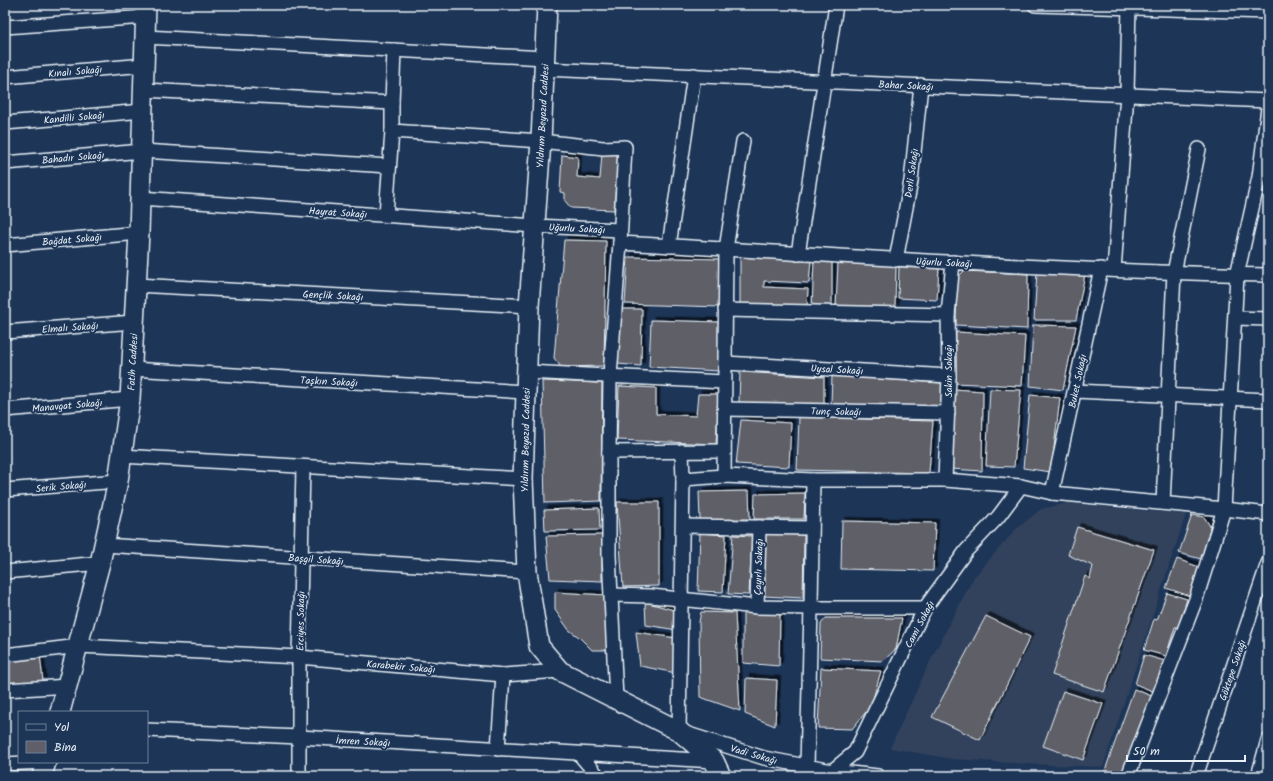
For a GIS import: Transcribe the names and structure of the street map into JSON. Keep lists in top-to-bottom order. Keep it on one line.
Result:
{"streets":{"main road":["Yıldırım Beyazıd Caddesi","Fatih Caddesi"],"street":["Kınalı Sokağı","Bahar Sokağı","Kandilli Sokağı","Bahadır Sokağı","Derli Sokağı","Hayrat Sokağı","Uğurlu Sokağı","Bağdat Sokağı","Gençlik Sokağı","Elmalı Sokağı","Uysal Sokağı","Sakin Sokağı","Taşkın Sokağı","Buket Sokağı","Manavgat Sokağı","Tunç Sokağı","Serik Sokağı","Başgil Sokağı","Çayırlı Sokağı","Erciyes Sokağı","Cami Sokağı","Karabekir Sokağı","Göktepe Sokağı","İmren Sokağı","Vadi Sokağı"]},"crossings":[["Kınalı Sokağı","Fatih Caddesi"],["Bahar Sokağı","Yıldırım Beyazıd Caddesi"],["Bahar Sokağı","Derli Sokağı"],["Bahar Sokağı","Fatih Caddesi"],["Bahar Sokağı","Buket Sokağı"],["Yıldırım Beyazıd Caddesi","Hayrat Sokağı"],["Yıldırım Beyazıd Caddesi","Uğurlu Sokağı"],["Yıldırım Beyazıd Caddesi","Gençlik Sokağı"],["Yıldırım Beyazıd Caddesi","Taşkın Sokağı"],["Yıldırım Beyazıd Caddesi","Başgil Sokağı"],["Yıldırım Beyazıd Caddesi","Karabekir Sokağı"],["Yıldırım Beyazıd Caddesi","İmren Sokağı"],["Yıldırım Beyazıd Caddesi","Vadi Sokağı"],["Kandilli Sokağı","Fatih Caddesi"],["Bahadır Sokağı","Fatih Caddesi"],["Derli Sokağı","Uğurlu Sokağı"],["Hayrat Sokağı","Uğurlu Sokağı"],["Hayrat Sokağı","Fatih Caddesi"],["Uğurlu Sokağı","Sakin Sokağı"],["Uğurlu Sokağı","Buket Sokağı"],["Bağdat Sokağı","Fatih Caddesi"],["Gençlik Sokağı","Fatih Caddesi"],["Elmalı Sokağı","Fatih Caddesi"],["Fatih Caddesi","Taşkın Sokağı"],["Fatih Caddesi","Manavgat Sokağı"],["Fatih Caddesi","Serik Sokağı"],["Fatih Caddesi","Başgil Sokağı"],["Fatih Caddesi","Karabekir Sokağı"],["Uysal Sokağı","Sakin Sokağı"],["Sakin Sokağı","Tunç Sokağı"],["Başgil Sokağı","Erciyes Sokağı"],["Erciyes Sokağı","Karabekir Sokağı"],["Erciyes Sokağı","İmren Sokağı"],["Cami Sokağı","Vadi Sokağı"]],"legend":["Yol","Bina"],"scale_bar":"50 m"}
